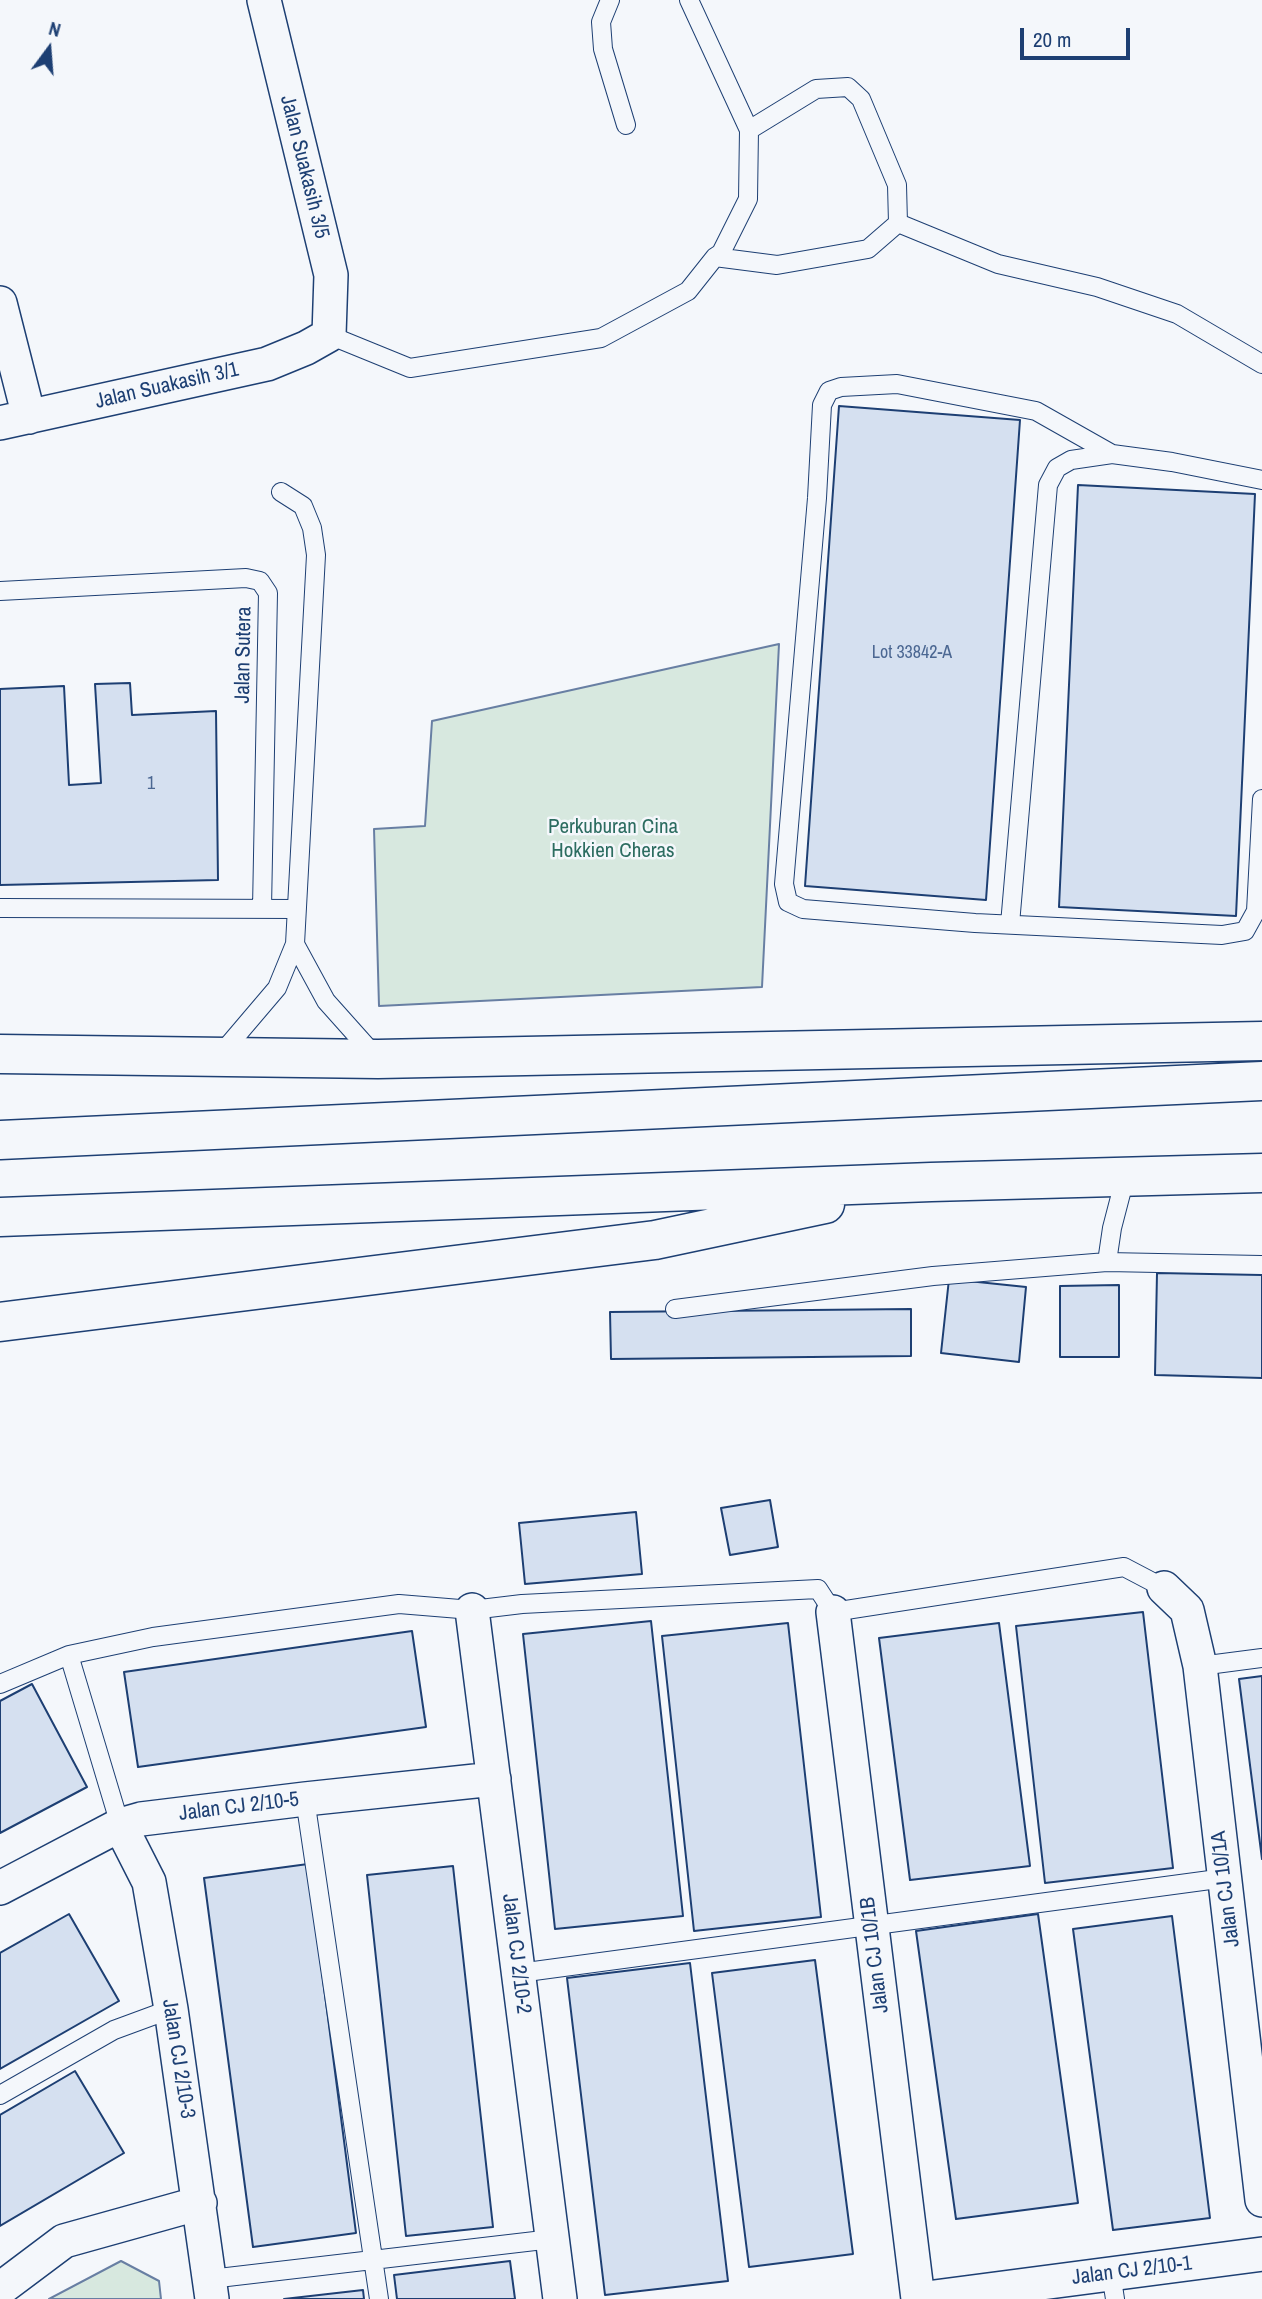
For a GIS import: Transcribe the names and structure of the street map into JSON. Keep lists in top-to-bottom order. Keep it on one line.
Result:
{"streets":{"street":["Jalan Suakasih 3/5","Jalan Suakasih 3/1","Jalan CJ 2/10-5","Jalan CJ 10/1A","Jalan CJ 2/10-2","Jalan CJ 10/1B","Jalan CJ 2/10-3","Jalan CJ 2/10-1"],"lane":["Jalan Sutera"]},"crossings":[["Jalan Suakasih 3/5","Jalan Suakasih 3/1"],["Jalan CJ 2/10-5","Jalan CJ 2/10-2"],["Jalan CJ 2/10-5","Jalan CJ 2/10-3"],["Jalan CJ 10/1B","Jalan CJ 2/10-1"]],"parks":["Perkuburan Cina Hokkien Cheras"],"house_numbers":["Lot 33842-A","1"],"scale_bar":"20 m","north":"top"}
